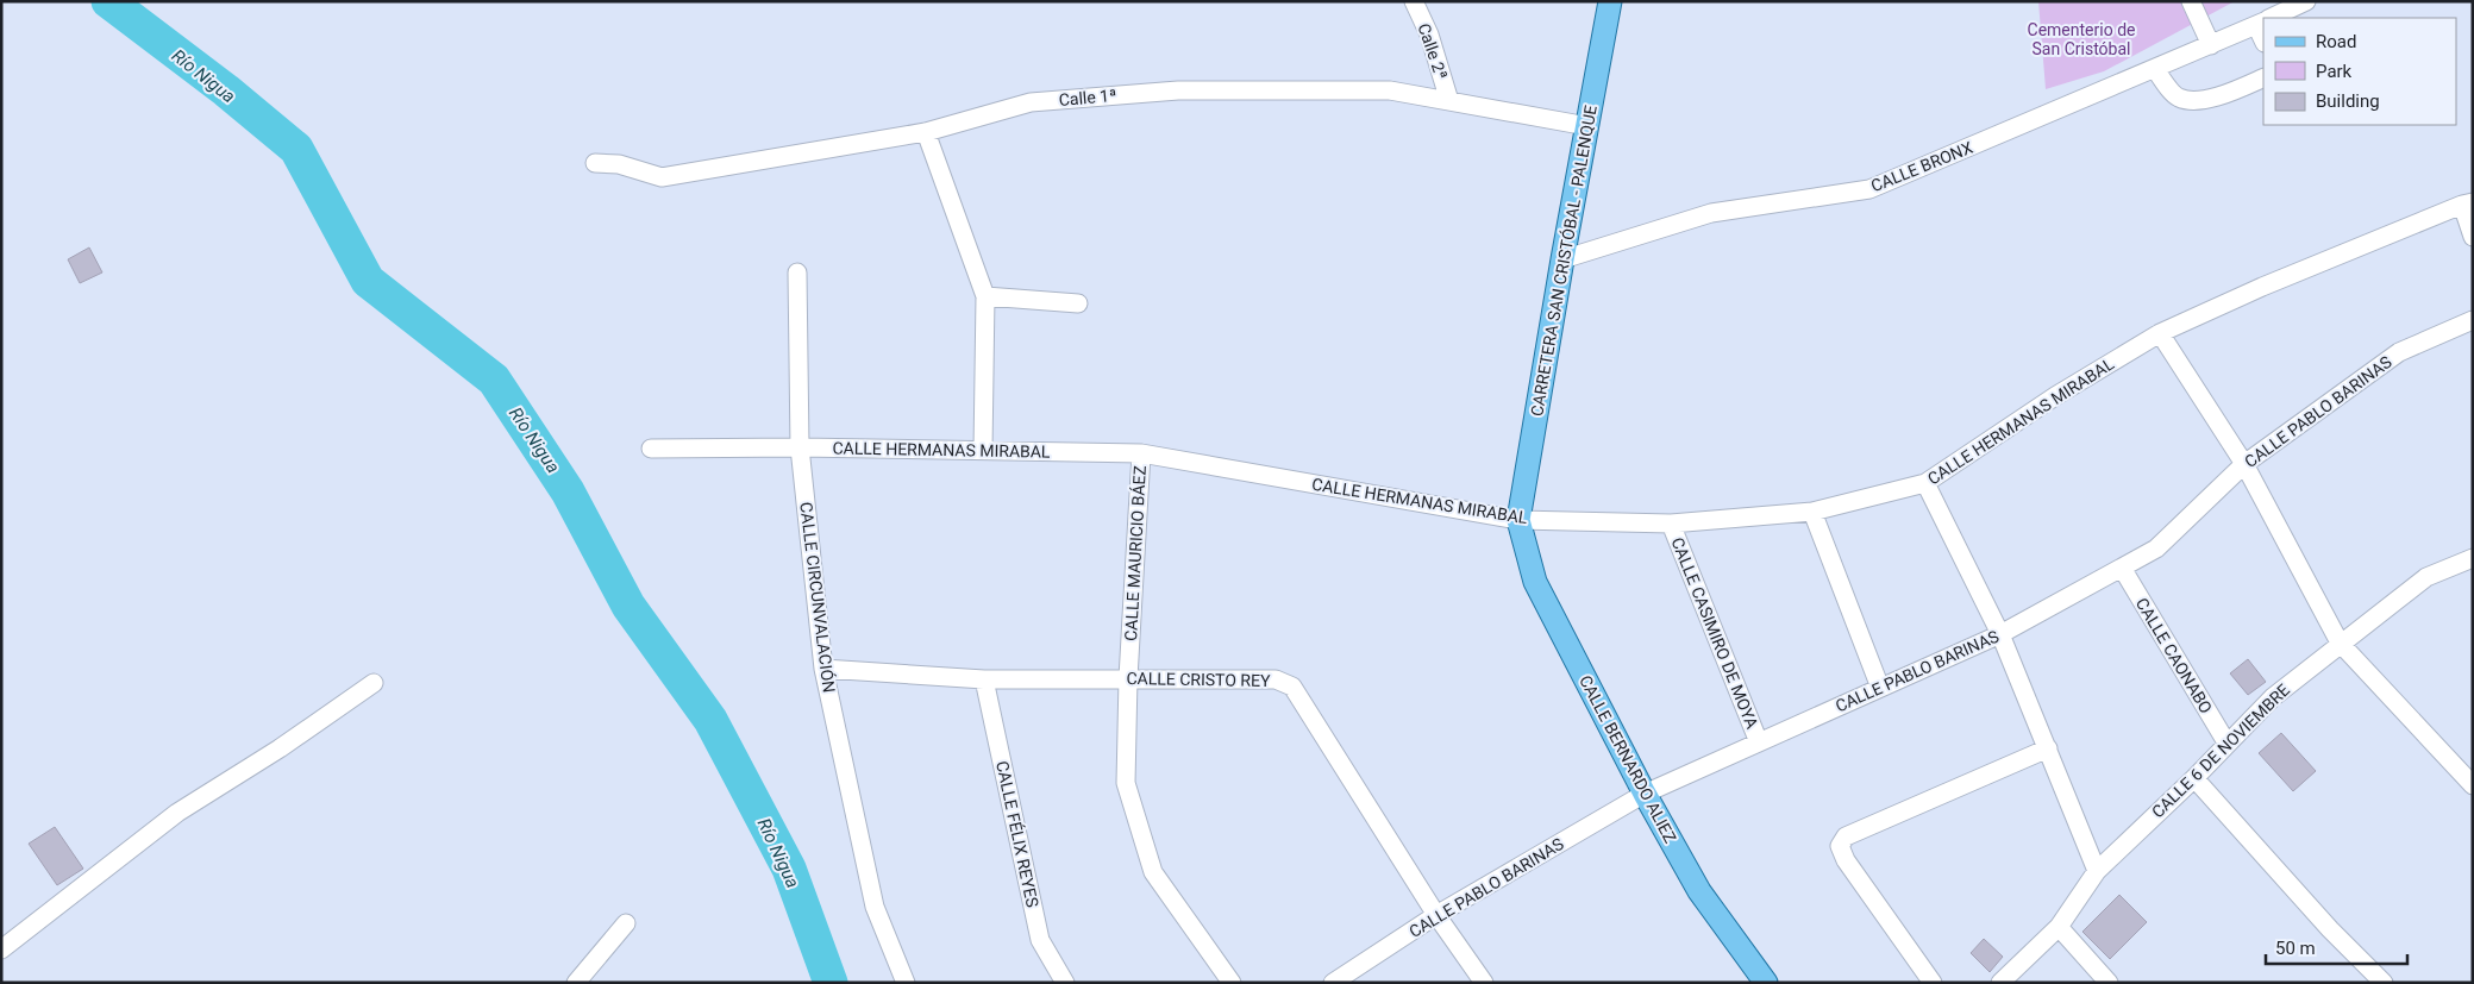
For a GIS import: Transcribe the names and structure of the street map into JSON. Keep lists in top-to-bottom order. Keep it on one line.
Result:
{"streets":{"main road":["CARRETERA SAN CRISTÓBAL - PALENQUE","CALLE BERNARDO ALIEZ"],"street":["Calle 2ª","Calle 1ª","CALLE BRONX","CALLE PABLO BARINAS","CALLE HERMANAS MIRABAL","CALLE MAURICIO BÁEZ","CALLE CIRCUNVALACIÓN","CALLE CASIMIRO DE MOYA","CALLE CAONABO","CALLE CRISTO REY","CALLE 6 DE NOVIEMBRE","CALLE FÉLIX REYES"]},"crossings":[["Calle 2ª","Calle 1ª"],["Calle 1ª","CARRETERA SAN CRISTÓBAL - PALENQUE"],["CALLE BRONX","CARRETERA SAN CRISTÓBAL - PALENQUE"],["CARRETERA SAN CRISTÓBAL - PALENQUE","CALLE HERMANAS MIRABAL"],["CARRETERA SAN CRISTÓBAL - PALENQUE","CALLE BERNARDO ALIEZ"],["CALLE PABLO BARINAS","CALLE CASIMIRO DE MOYA"],["CALLE PABLO BARINAS","CALLE CAONABO"],["CALLE PABLO BARINAS","CALLE CRISTO REY"],["CALLE PABLO BARINAS","CALLE BERNARDO ALIEZ"],["CALLE HERMANAS MIRABAL","CALLE MAURICIO BÁEZ"],["CALLE HERMANAS MIRABAL","CALLE CIRCUNVALACIÓN"],["CALLE HERMANAS MIRABAL","CALLE CASIMIRO DE MOYA"],["CALLE HERMANAS MIRABAL","CALLE BERNARDO ALIEZ"],["CALLE MAURICIO BÁEZ","CALLE CRISTO REY"],["CALLE CIRCUNVALACIÓN","CALLE CRISTO REY"],["CALLE CAONABO","CALLE 6 DE NOVIEMBRE"],["CALLE CRISTO REY","CALLE FÉLIX REYES"]],"water":["Río Nigua"],"parks":["Cementerio de San Cristóbal"],"legend":["Road","Park","Building"],"scale_bar":"50 m"}
